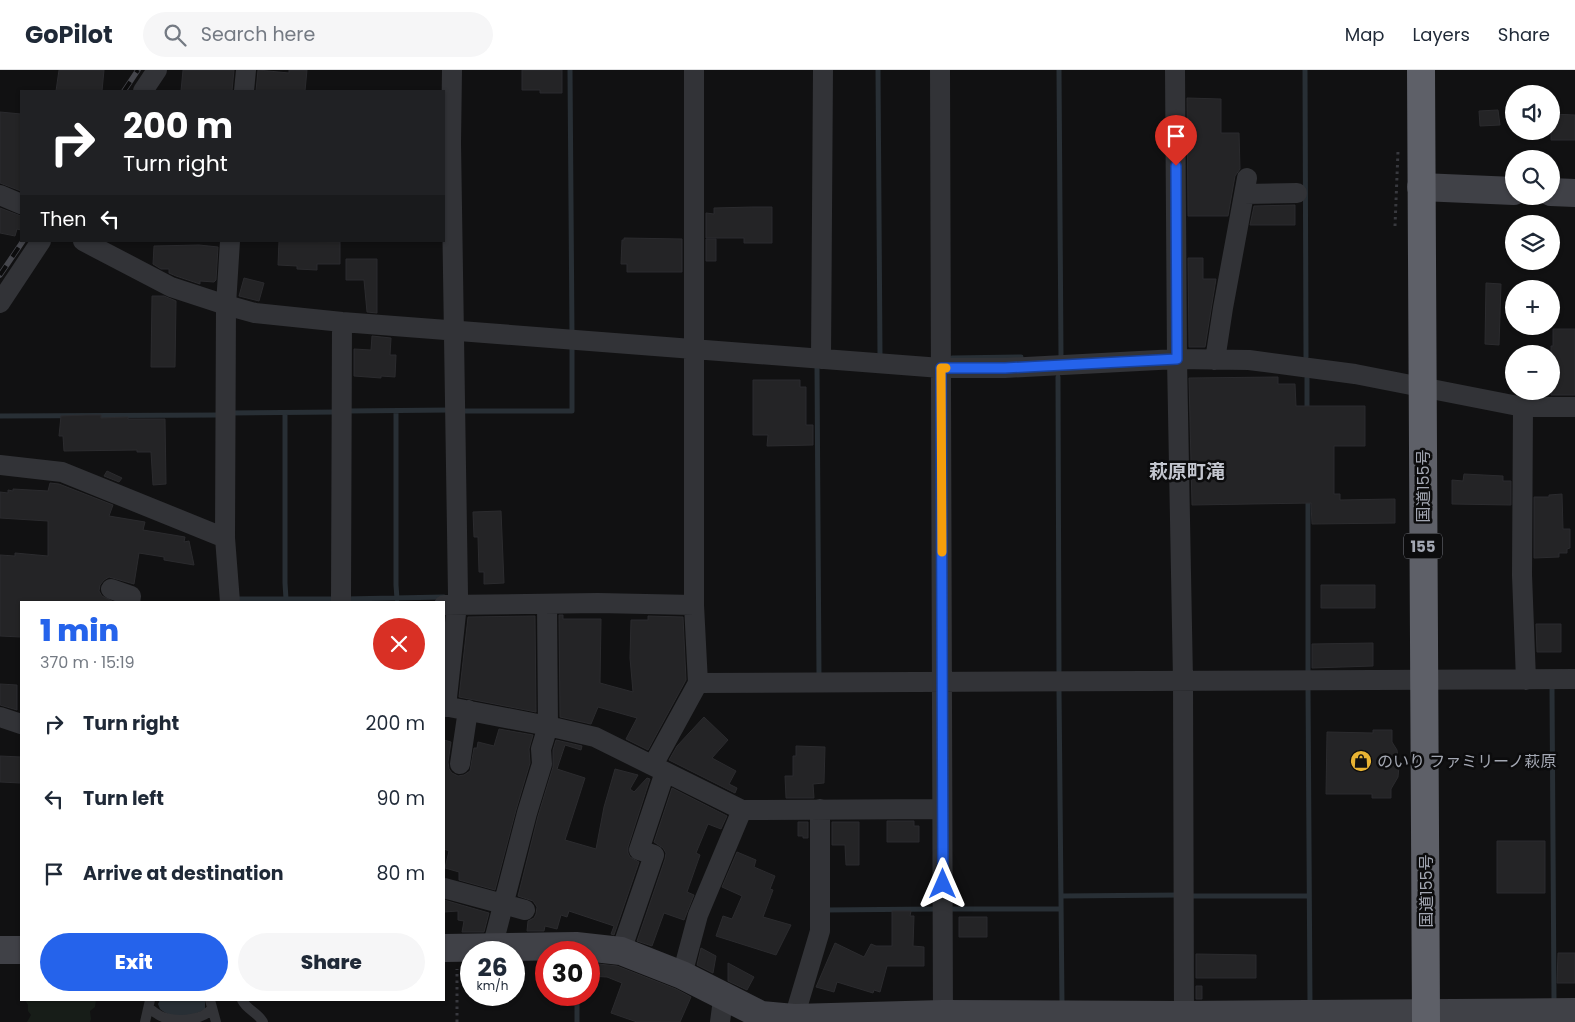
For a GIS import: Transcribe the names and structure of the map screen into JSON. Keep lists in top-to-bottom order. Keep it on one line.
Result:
{"streets":{"highway":["国道155号","155"]},"districts":["萩原町滝"],"places":{"shop":["のいり ファミリーノ萩原"]},"page":{"header":"GoPilot","search":"Search here","nav":["Map","Layers","Share"],"map_buttons":["+","−"],"turn":["200 m","Turn right"],"then":"Then","heading":["1 min","370 m · 15:19"],"list":[{"name":"Turn right","value":"200 m"},{"name":"Turn left","value":"90 m"},{"name":"Arrive at destination","value":"80 m"}],"buttons":["Exit","Share"],"speed":"26 km/h","limit":"30"}}
